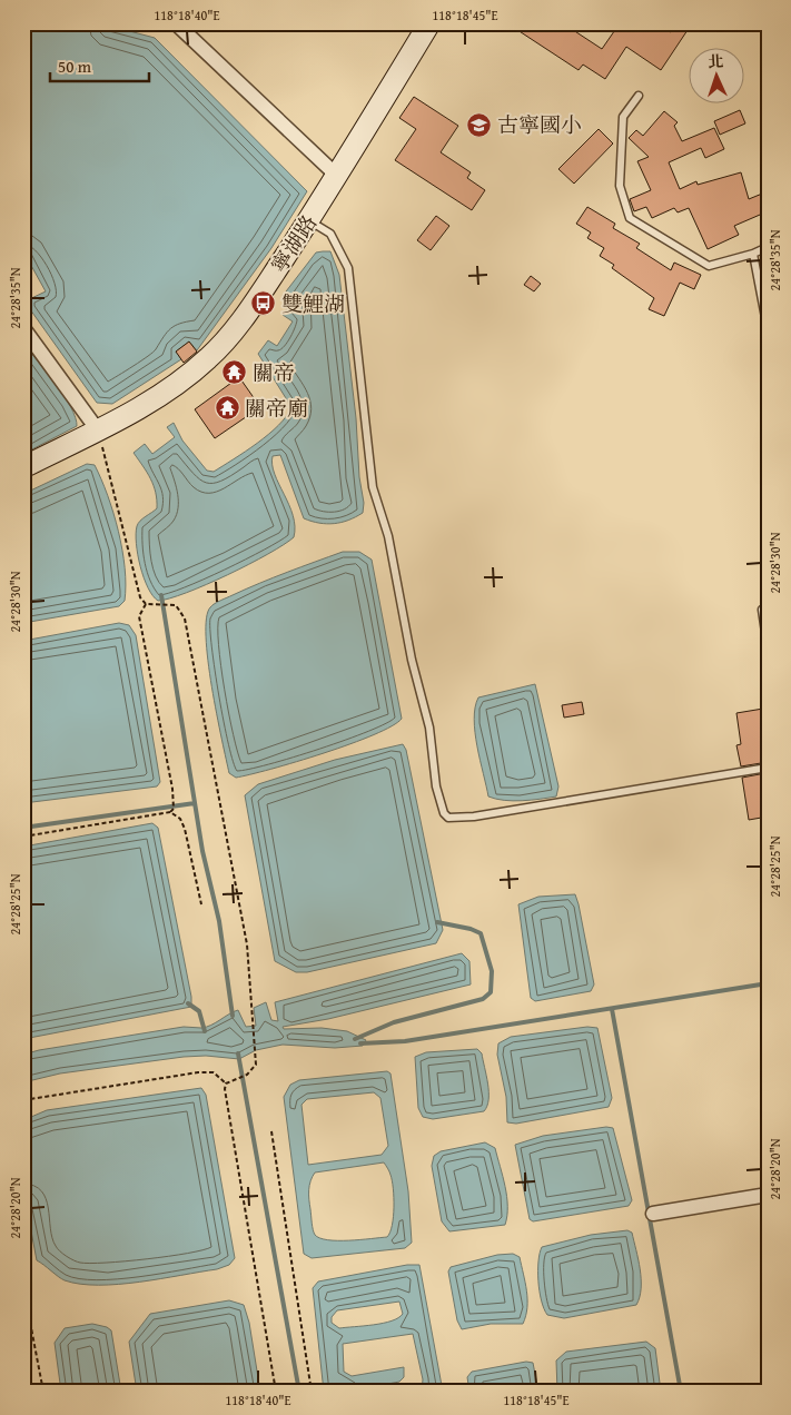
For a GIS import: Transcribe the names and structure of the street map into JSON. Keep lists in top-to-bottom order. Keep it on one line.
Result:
{"streets":{"main road":["寧湖路"]},"places":{"school or university":["古寧國小"],"bus stop":["雙鯉湖"],"temple":["關帝","關帝廟"]},"scale_bar":"50 m","north":"top","coordinates":["118°18'40\"E","118°18'45\"E","24°28'35\"N","24°28'30\"N","24°28'25\"N","24°28'20\"N"]}
